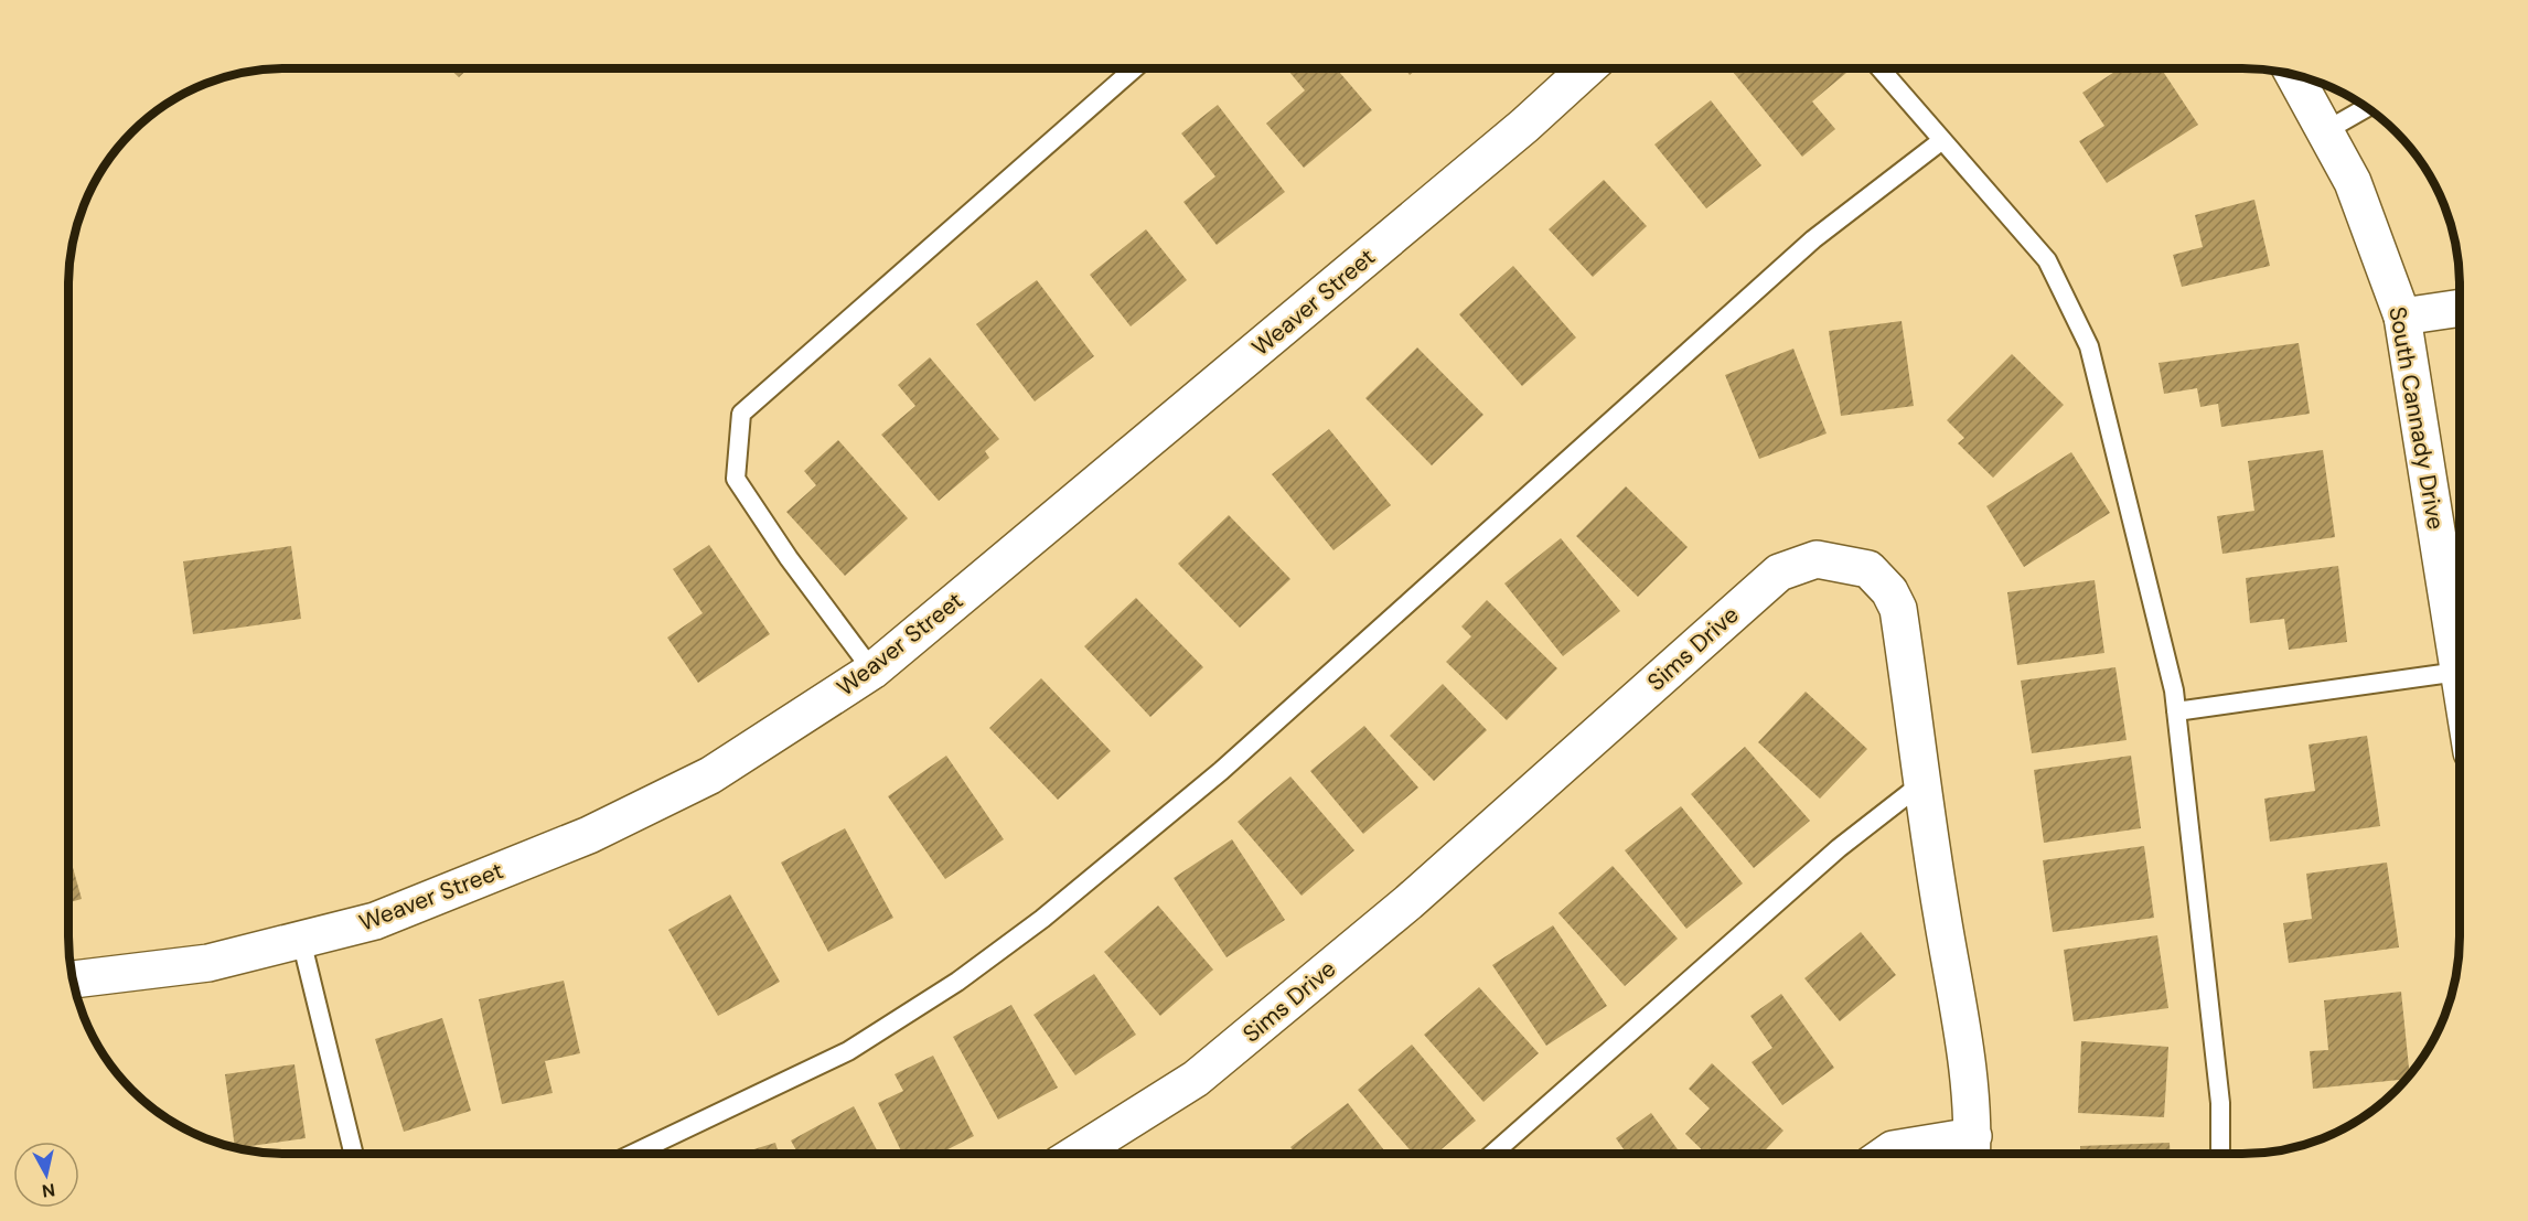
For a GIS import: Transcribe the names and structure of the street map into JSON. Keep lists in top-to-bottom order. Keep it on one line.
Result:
{"streets":{"street":["Weaver Street","South Cannady Drive","Sims Drive"]},"north":"bottom"}
